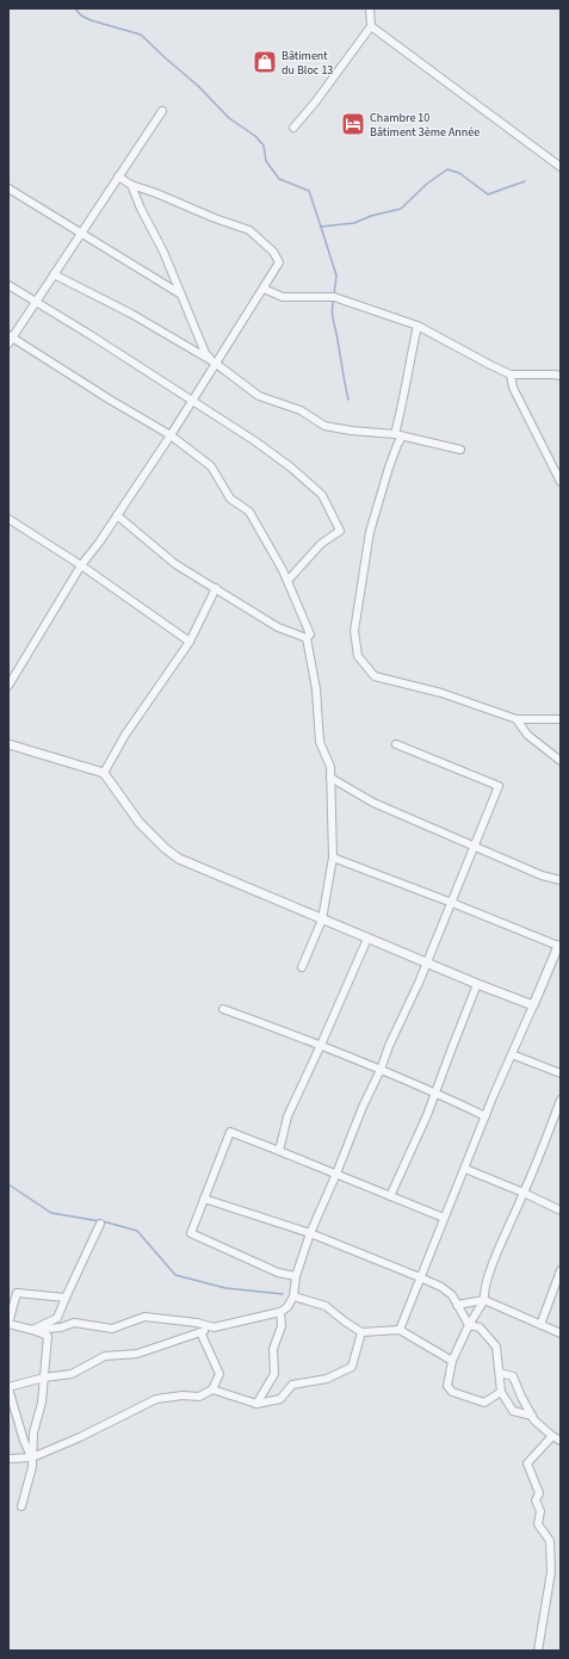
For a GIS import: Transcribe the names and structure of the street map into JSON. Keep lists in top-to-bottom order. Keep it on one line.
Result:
{"places":{"shop":["Bâtiment du Bloc 13"],"hotel":["Chambre 10 Bâtiment 3ème Année"]}}
